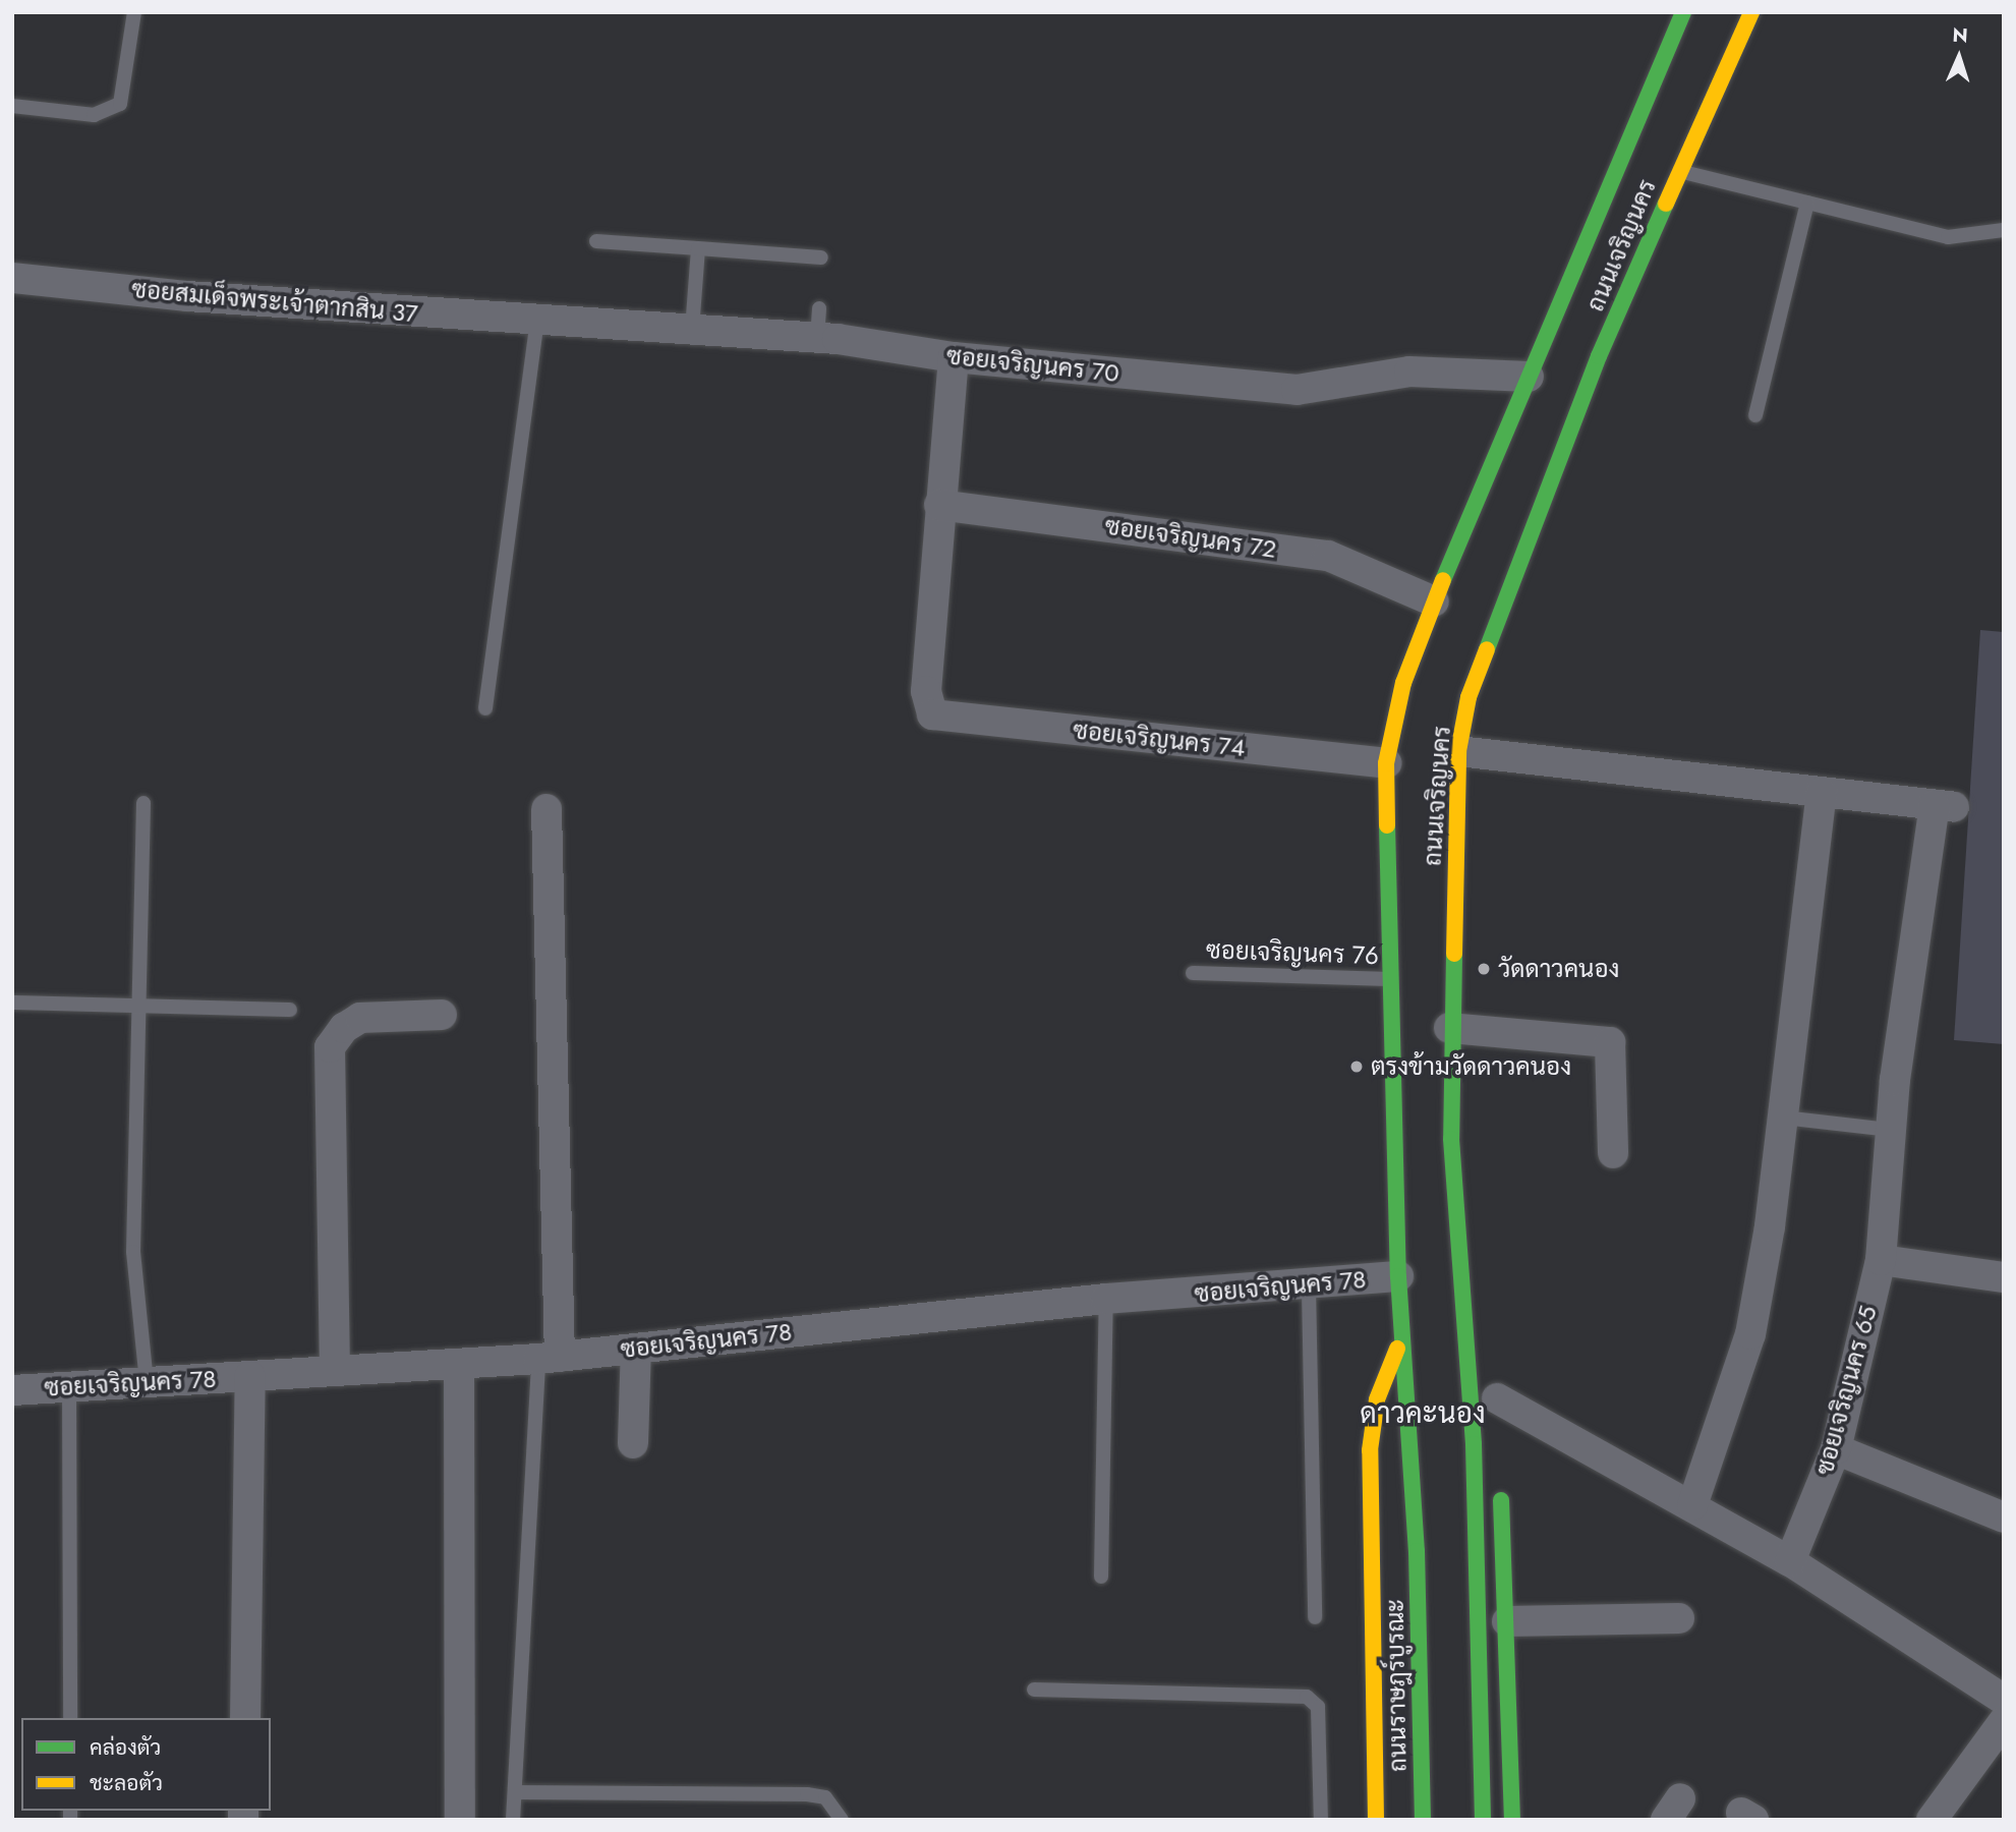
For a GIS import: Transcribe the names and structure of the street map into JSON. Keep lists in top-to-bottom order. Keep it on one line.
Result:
{"streets":{"main road":["ถนนเจริญนคร","ถนนราษฎร์บูรณะ"],"street":["ซอยสมเด็จพระเจ้าตากสิน 37","ซอยเจริญนคร 70","ซอยเจริญนคร 72","ซอยเจริญนคร 74","ซอยเจริญนคร 78","ซอยเจริญนคร 65"],"lane":["ซอยเจริญนคร 76"]},"crossings":[["ถนนเจริญนคร","ซอยเจริญนคร 70"],["ถนนเจริญนคร","ซอยเจริญนคร 72"],["ถนนเจริญนคร","ซอยเจริญนคร 74"],["ถนนเจริญนคร","ซอยเจริญนคร 76"],["ถนนเจริญนคร","ซอยเจริญนคร 78"],["ถนนเจริญนคร","ถนนราษฎร์บูรณะ"],["ซอยสมเด็จพระเจ้าตากสิน 37","ซอยเจริญนคร 70"],["ซอยเจริญนคร 72","ซอยเจริญนคร 74"]],"districts":["ดาวคะนอง"],"places":["วัดดาวคนอง","ตรงข้ามวัดดาวคนอง"],"legend":["คล่องตัว","ชะลอตัว"],"north":"top"}
